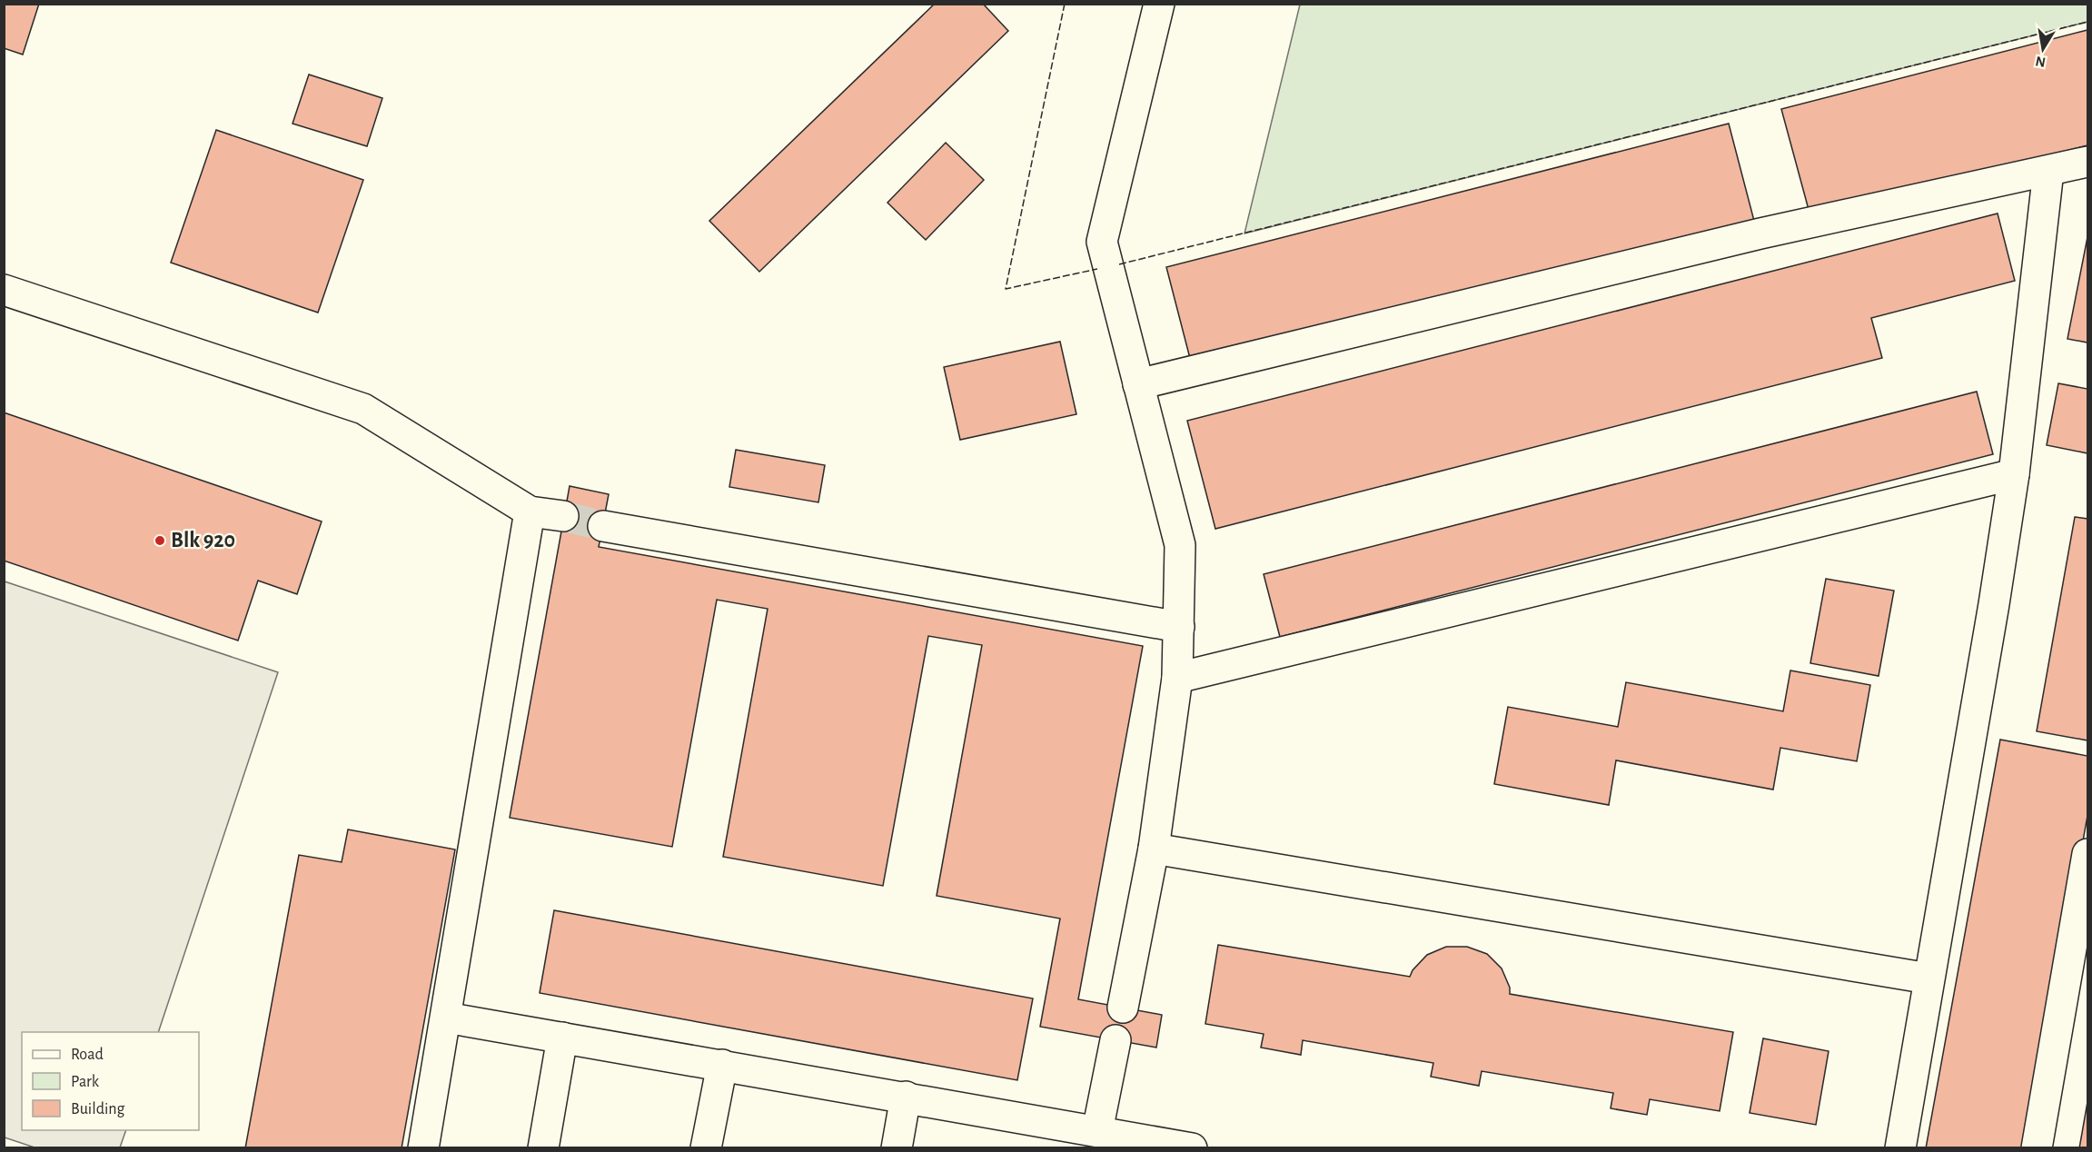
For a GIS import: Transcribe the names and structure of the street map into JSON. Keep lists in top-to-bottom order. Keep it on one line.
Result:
{"places":["Blk 920"],"legend":["Road","Park","Building"],"north":"bottom"}
